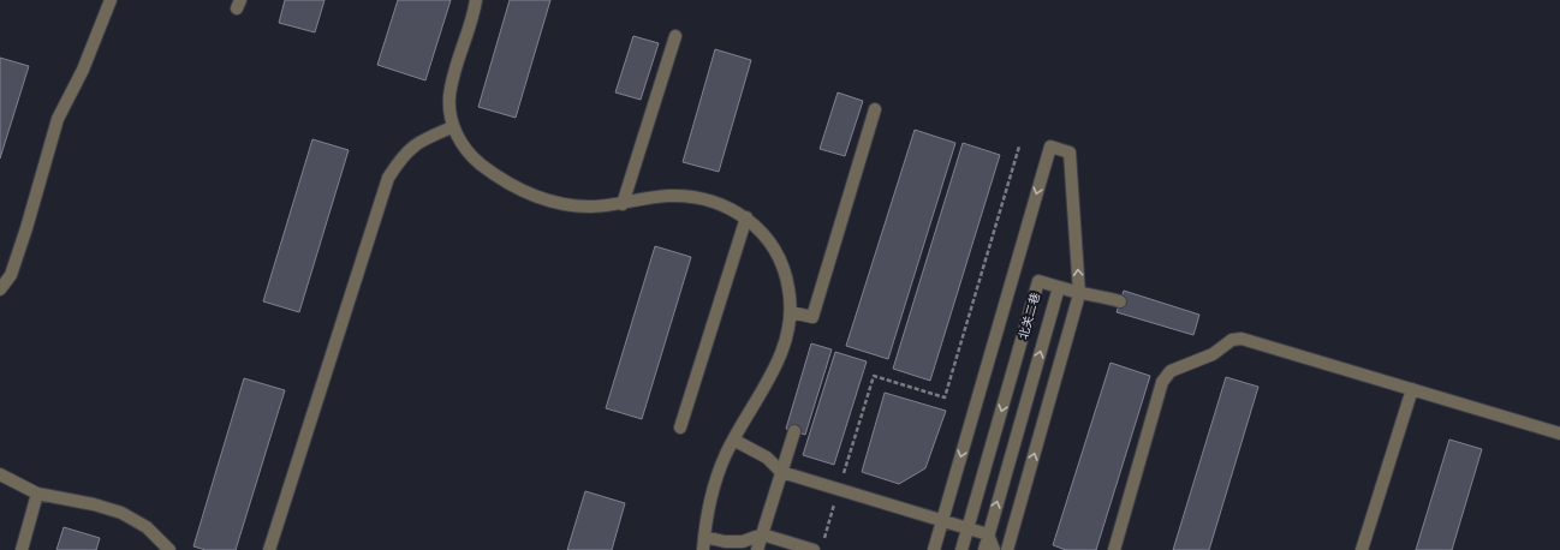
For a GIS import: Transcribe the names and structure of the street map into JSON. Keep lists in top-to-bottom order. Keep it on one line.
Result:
{"streets":{"street":["北关二巷"]}}
